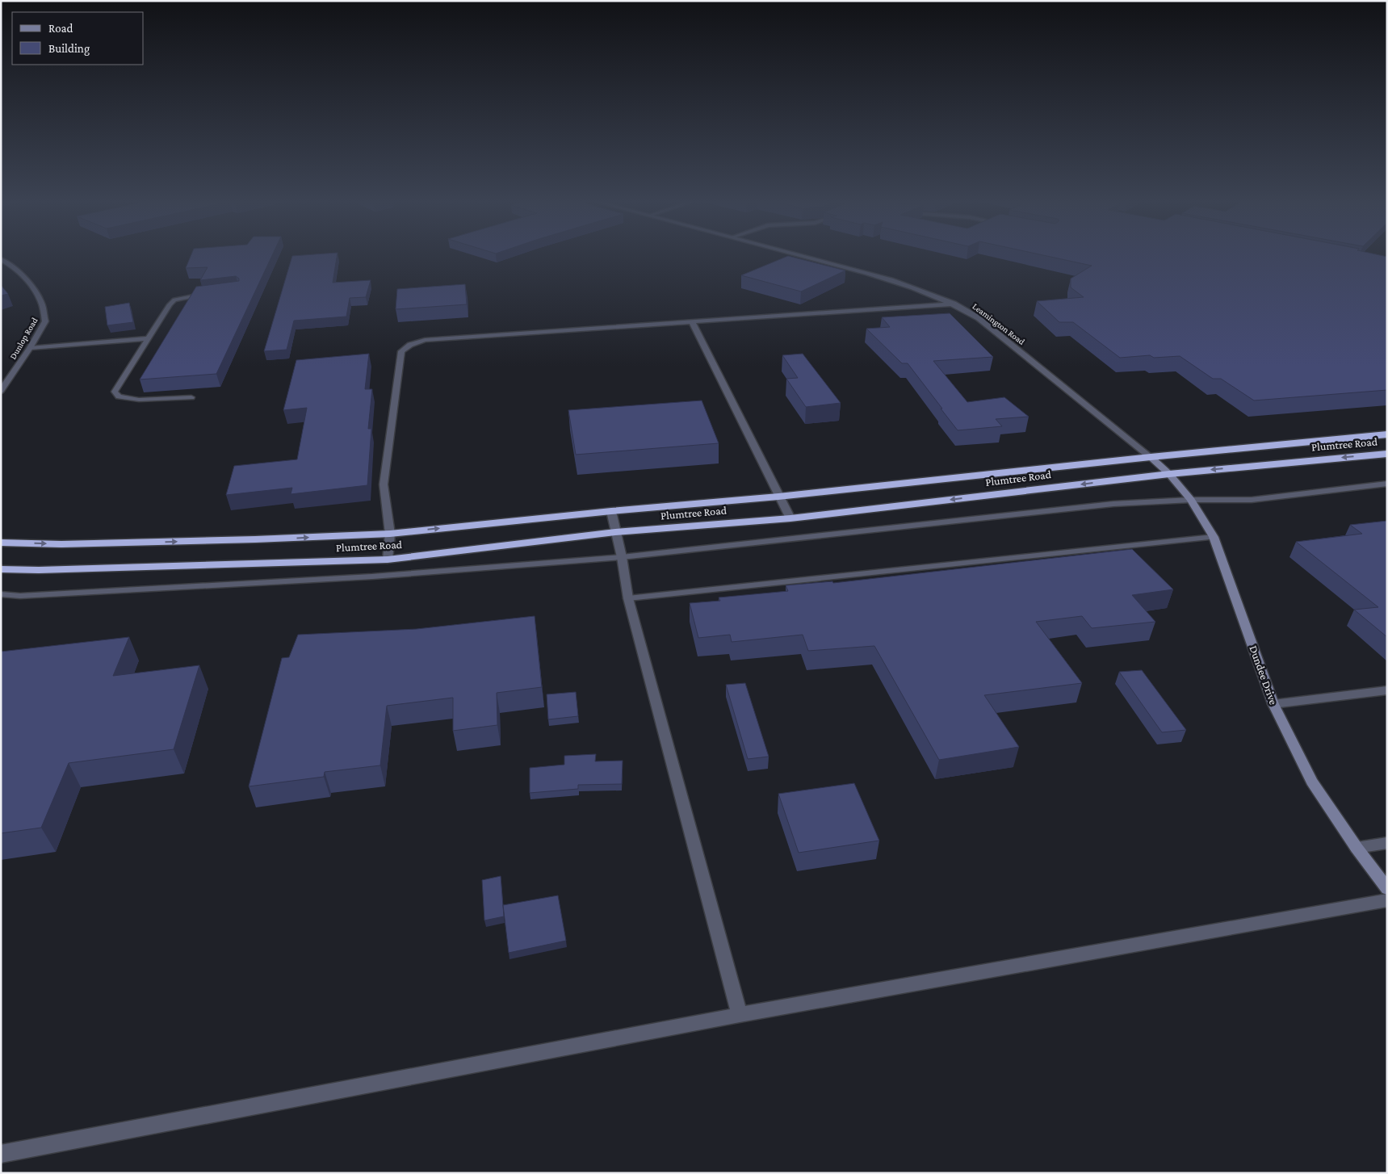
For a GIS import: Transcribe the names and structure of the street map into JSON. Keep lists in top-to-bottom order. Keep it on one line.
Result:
{"streets":{"highway":["Plumtree Road"],"street":["Leamington Road","Dunlop Road","Dundee Drive"]},"crossings":[["Leamington Road","Plumtree Road"],["Leamington Road","Dundee Drive"],["Plumtree Road","Dundee Drive"]],"legend":["Road","Building"]}
